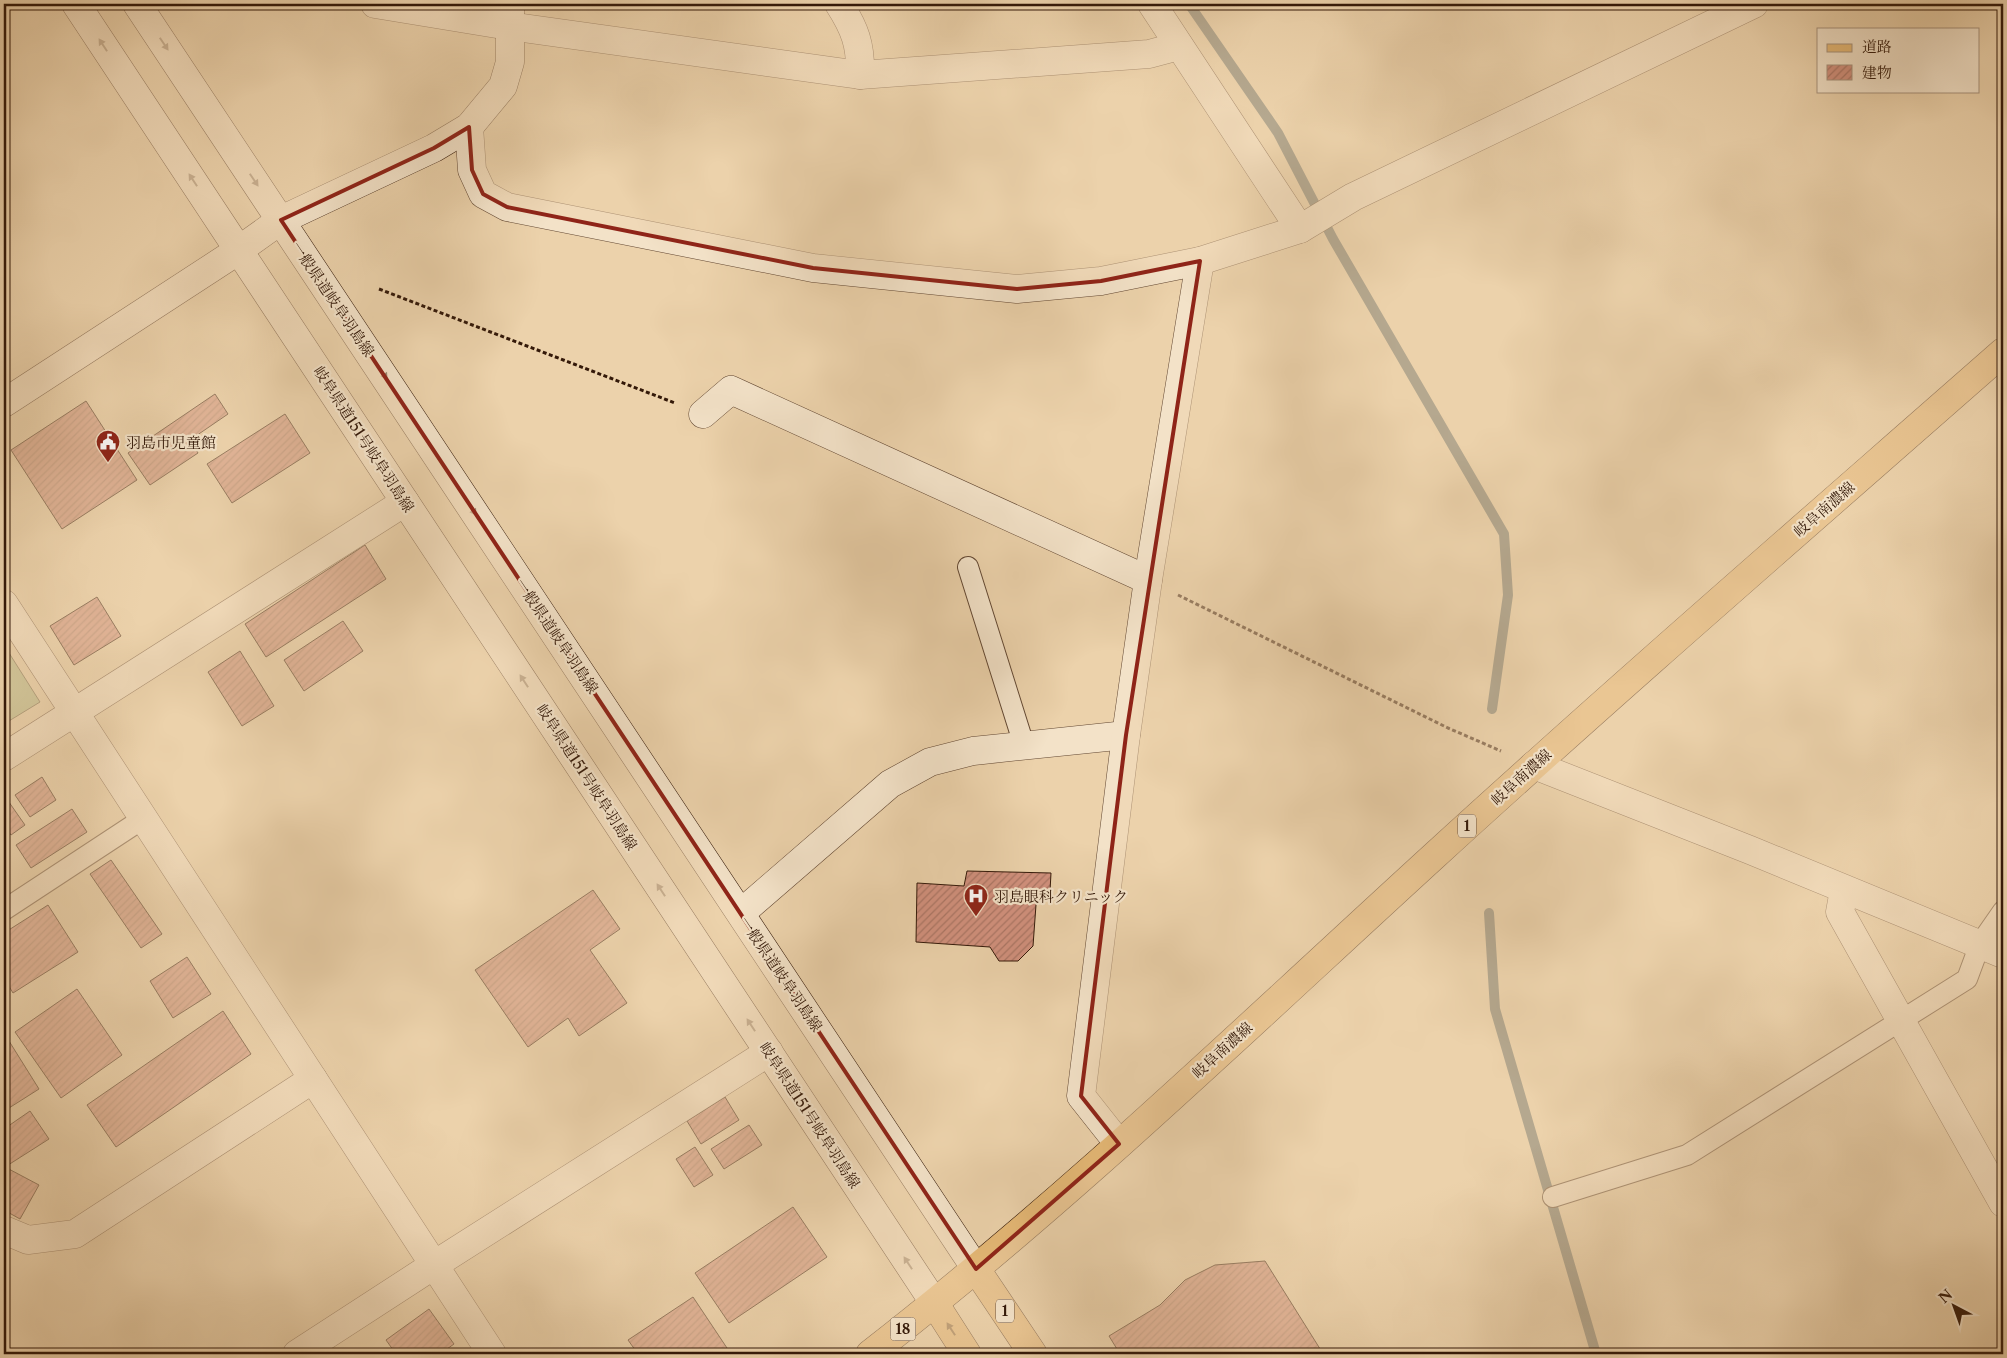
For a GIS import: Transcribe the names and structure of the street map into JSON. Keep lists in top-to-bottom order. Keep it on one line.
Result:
{"streets":{"main road":["岐阜南濃線","1","18"],"street":["一般県道岐阜羽島線","岐阜県道151号岐阜羽島線"]},"crossings":[["一般県道岐阜羽島線","岐阜南濃線"],["一般県道岐阜羽島線","1"],["岐阜県道151号岐阜羽島線","岐阜南濃線"],["岐阜県道151号岐阜羽島線","18"],["岐阜南濃線","1"],["岐阜南濃線","18"]],"one_way":["一般県道岐阜羽島線","岐阜県道151号岐阜羽島線"],"places":{"public building":["羽島市児童館"],"hospital":["羽島眼科クリニック"]},"legend":["道路","建物"],"north":"top left"}
